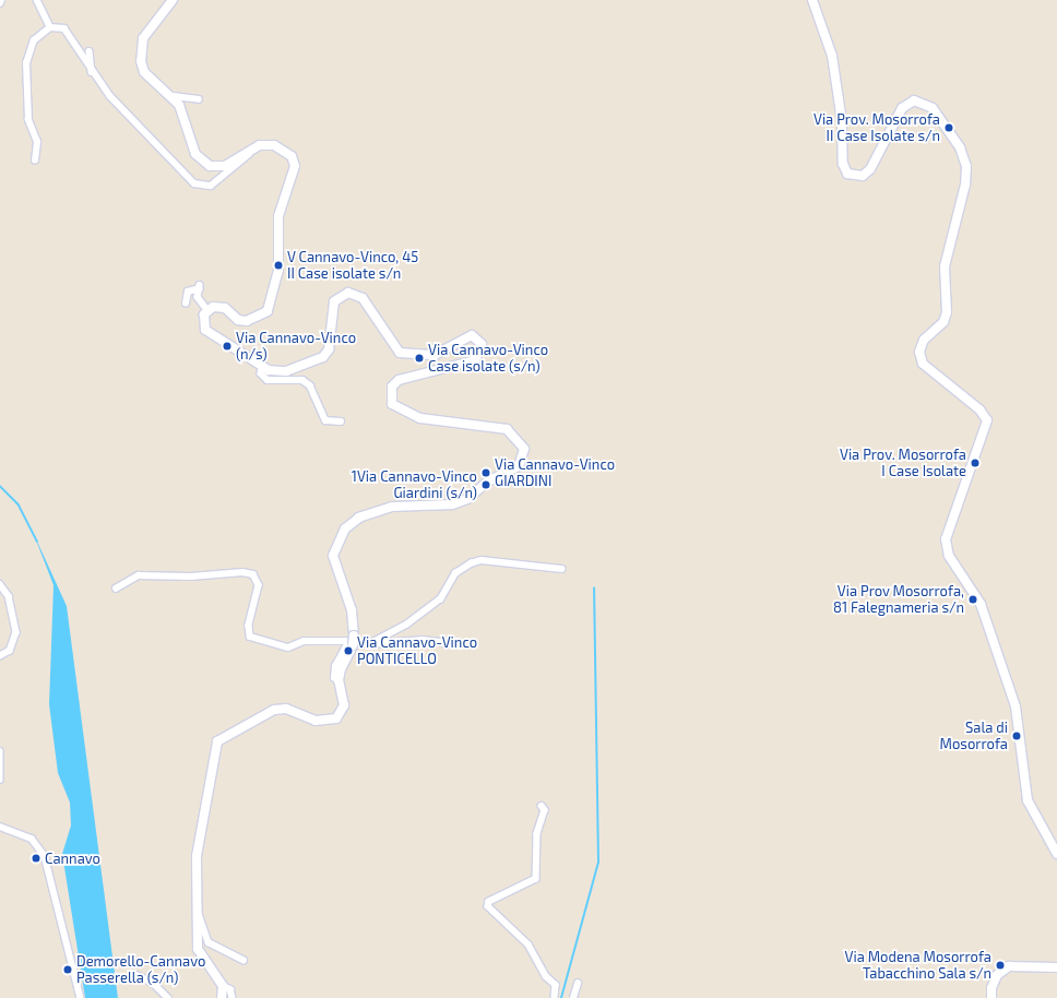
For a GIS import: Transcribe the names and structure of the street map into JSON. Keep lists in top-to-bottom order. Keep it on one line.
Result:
{"places":["Via Prov. Mosorrofa II Case Isolate s/n","V Cannavo-Vinco, 45 II Case isolate s/n","Via Cannavo-Vinco (n/s)","Via Cannavo-Vinco Case isolate (s/n)","Via Prov. Mosorrofa I Case Isolate","Via Cannavo-Vinco GIARDINI","1Via Cannavo-Vinco Giardini (s/n)","Via Prov Mosorrofa, 81 Falegnameria s/n","Via Cannavo-Vinco PONTICELLO","Sala di Mosorrofa","Cannavo","Via Modena Mosorrofa Tabacchino Sala s/n","Demorello-Cannavo Passerella (s/n)"]}
